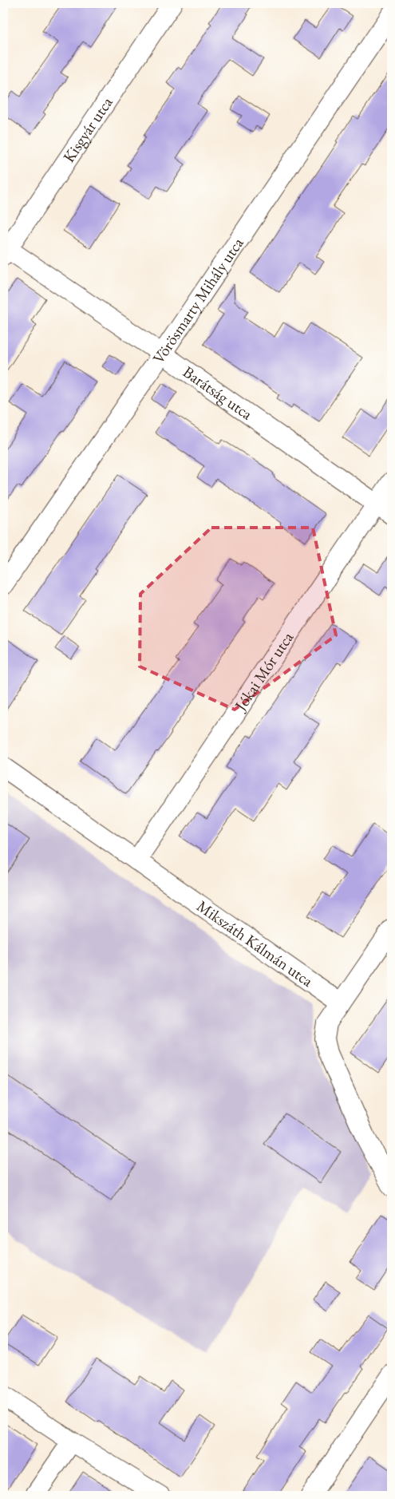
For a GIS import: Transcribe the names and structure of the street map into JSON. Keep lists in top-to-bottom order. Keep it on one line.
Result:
{"streets":{"street":["Kisgyár utca","Vörösmarty Mihály utca","Barátság utca","Jókai Mór utca","Mikszáth Kálmán utca"]},"crossings":[["Kisgyár utca","Barátság utca"],["Vörösmarty Mihály utca","Barátság utca"],["Barátság utca","Jókai Mór utca"],["Jókai Mór utca","Mikszáth Kálmán utca"]]}
